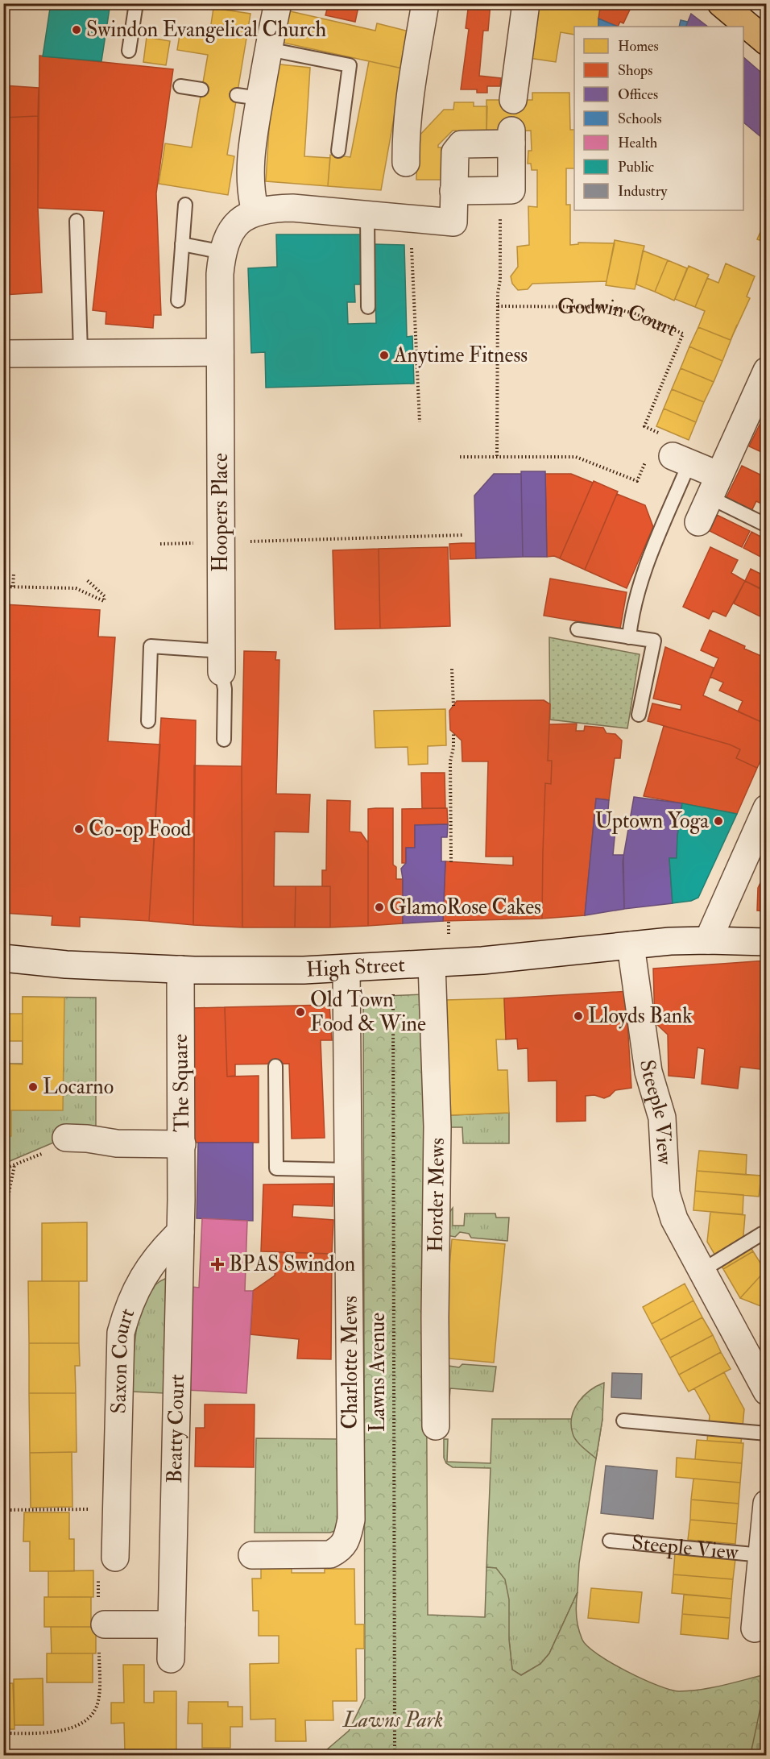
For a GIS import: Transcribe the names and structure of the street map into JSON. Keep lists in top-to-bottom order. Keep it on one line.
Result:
{"streets":{"street":["Hoopers Place","High Street","The Square","Steeple View","Horder Mews","Saxon Court","Charlotte Mews","Beatty Court"],"path":["Godwin Court","Lawns Avenue"]},"crossings":[["High Street","The Square"],["High Street","Steeple View"],["High Street","Horder Mews"],["High Street","Charlotte Mews"],["The Square","Beatty Court"],["Saxon Court","Beatty Court"]],"parks":["Lawns Park"],"places":{"other":["Swindon Evangelical Church","Anytime Fitness","Uptown Yoga","Co-op Food","GlamoRose Cakes","Old Town Food & Wine","Lloyds Bank","Locarno"],"health":["BPAS Swindon"]},"legend":["Homes","Shops","Offices","Schools","Health","Public","Industry"]}
